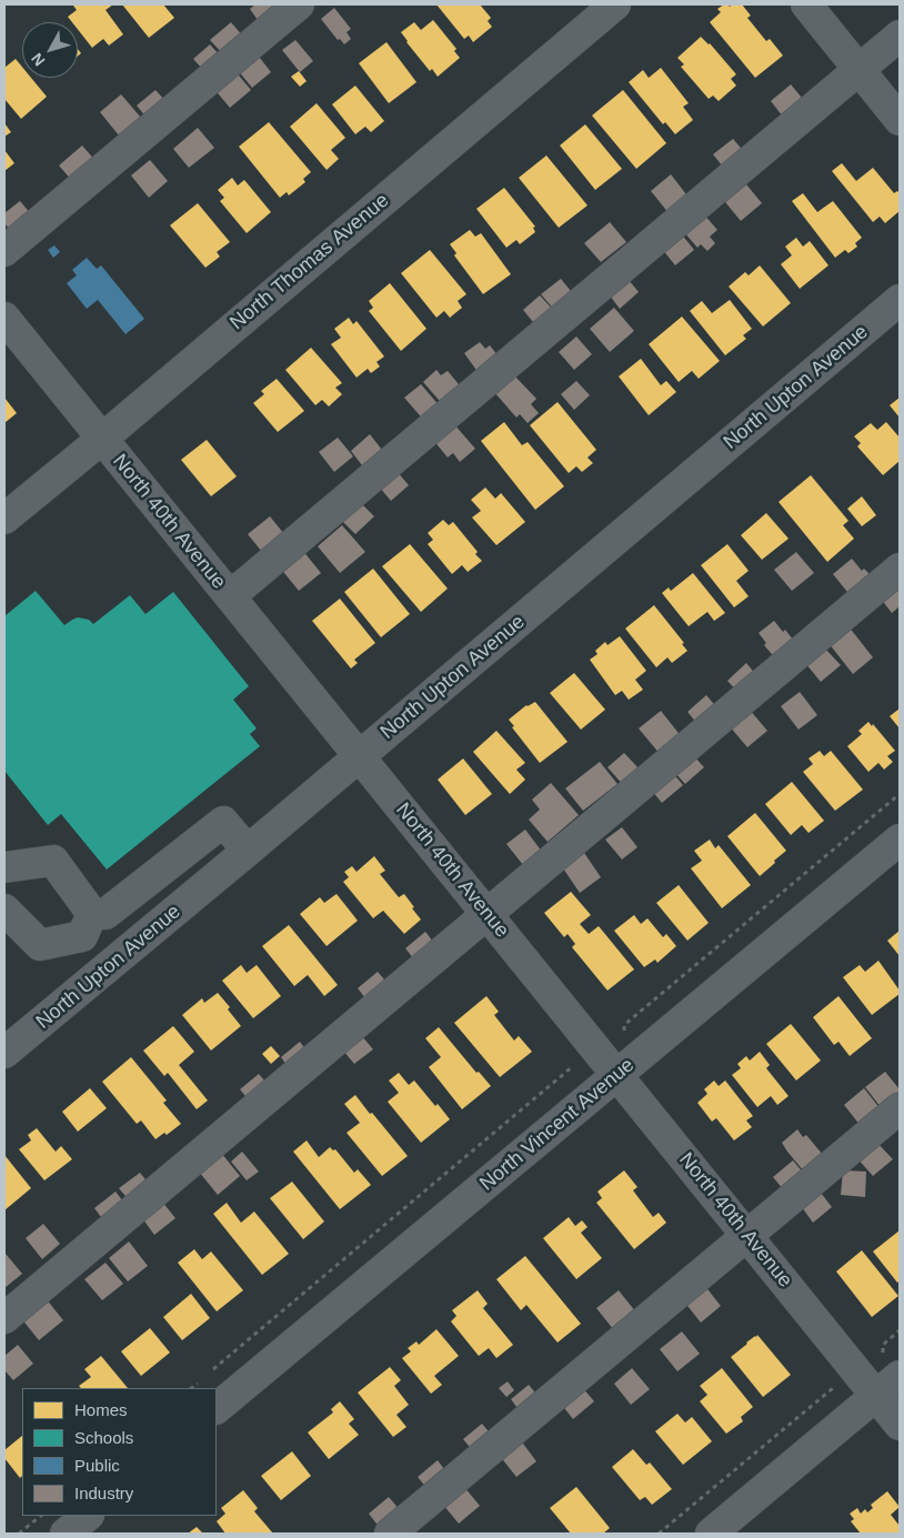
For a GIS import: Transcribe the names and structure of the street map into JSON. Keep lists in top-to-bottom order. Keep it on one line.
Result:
{"streets":{"street":["North Thomas Avenue","North Upton Avenue","North 40th Avenue","North Vincent Avenue"]},"crossings":[["North Thomas Avenue","North 40th Avenue"],["North Upton Avenue","North 40th Avenue"],["North 40th Avenue","North Vincent Avenue"]],"legend":["Homes","Schools","Public","Industry"],"north":"bottom left"}
